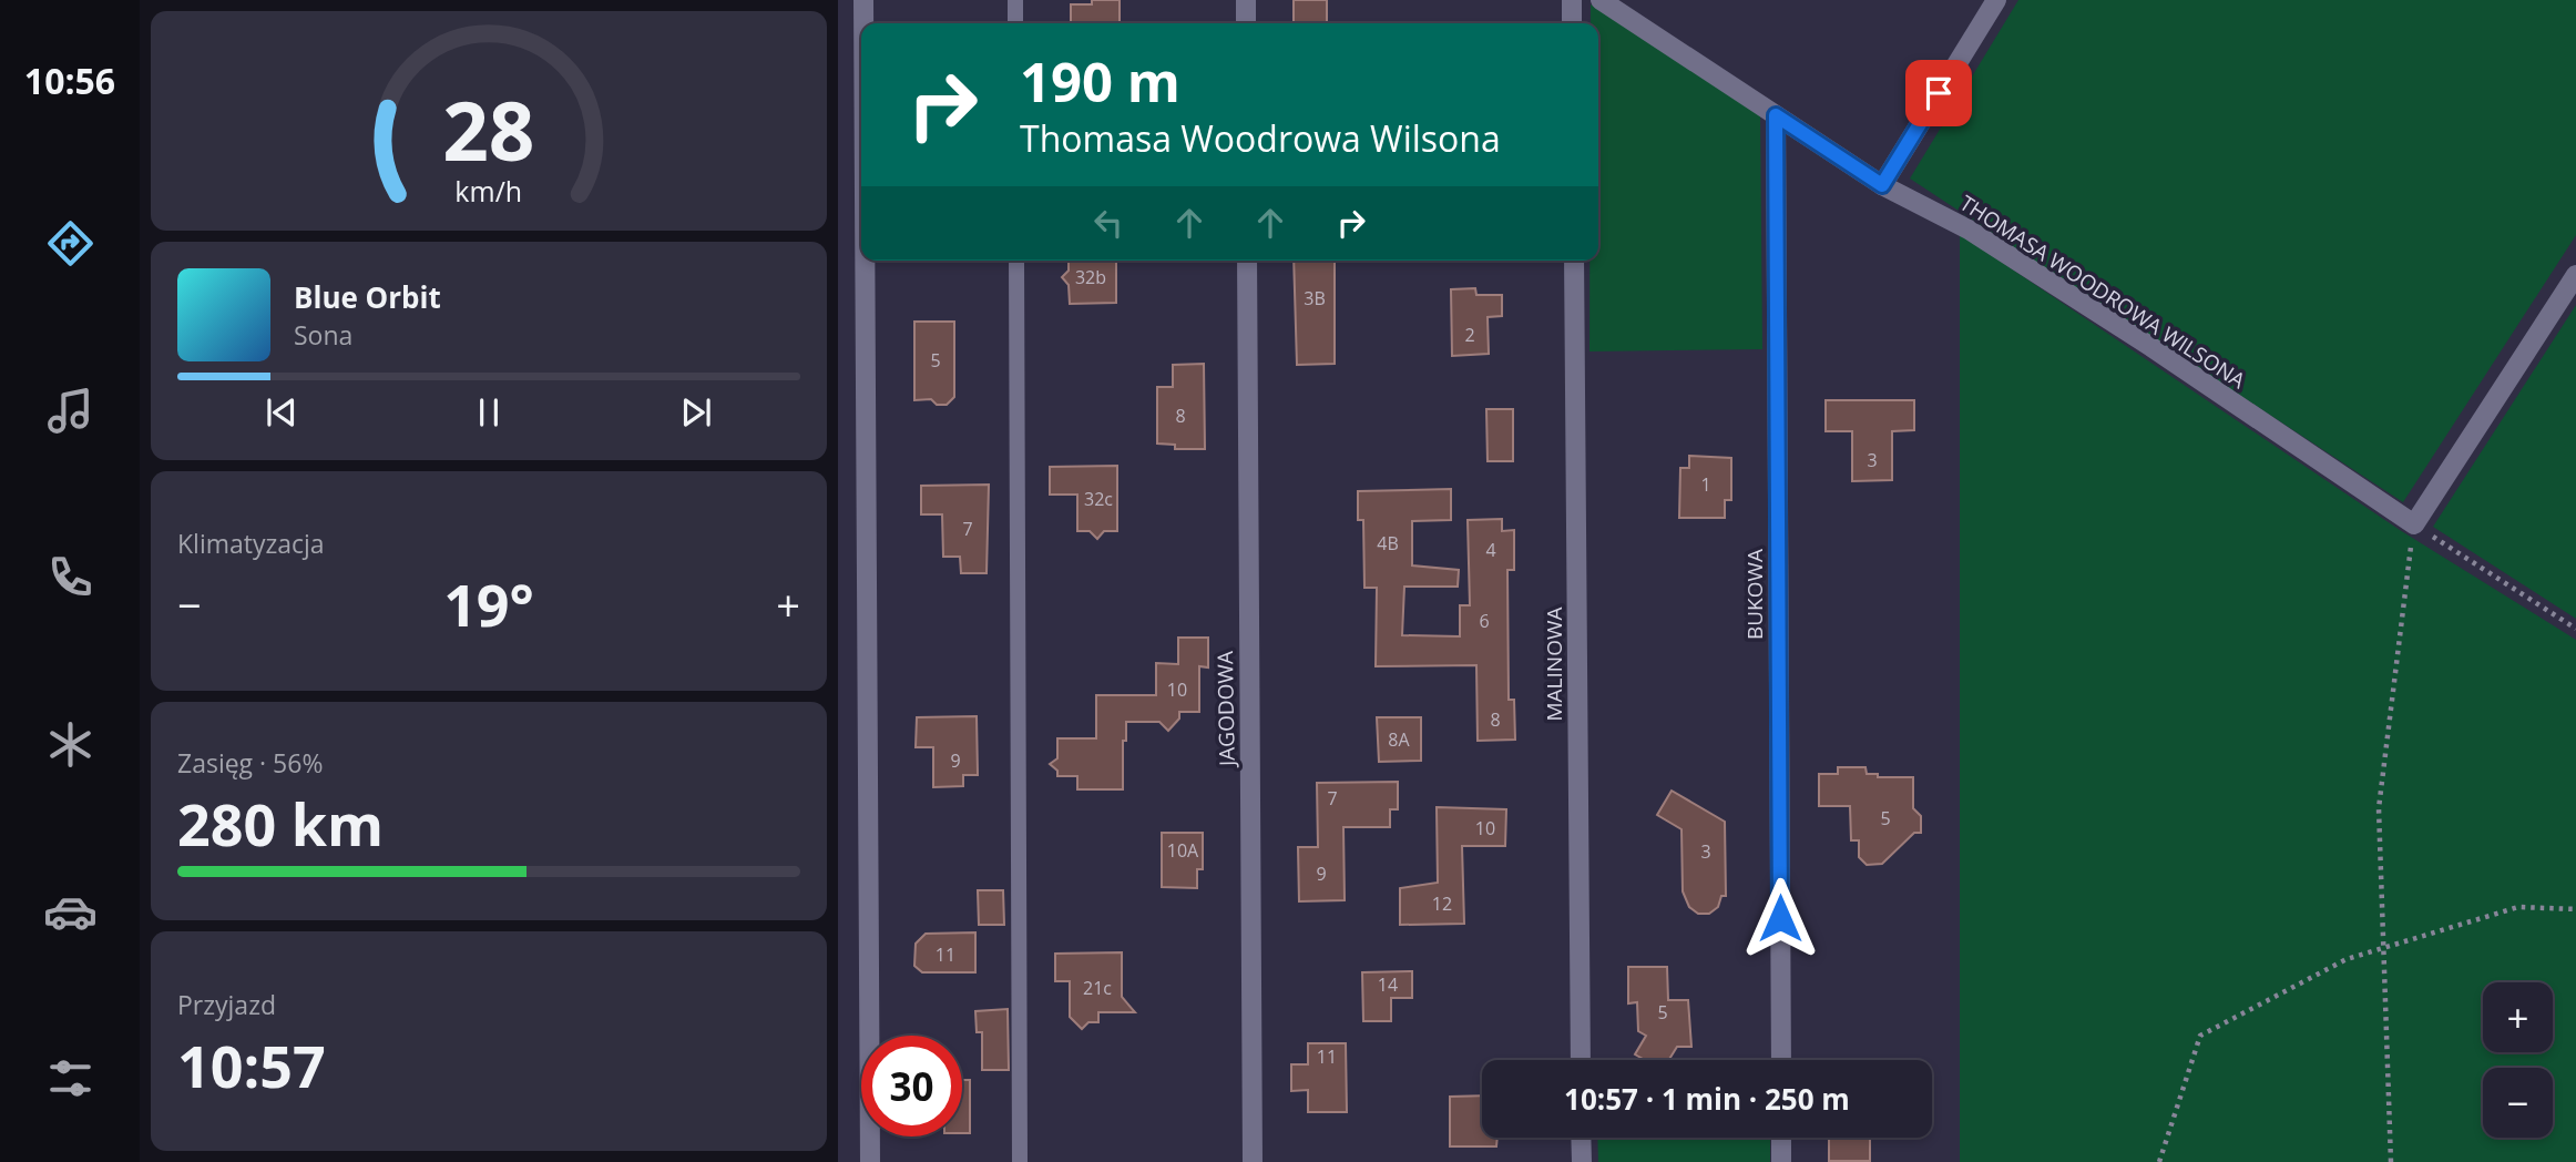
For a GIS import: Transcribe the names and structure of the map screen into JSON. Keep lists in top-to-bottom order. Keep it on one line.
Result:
{"streets":{"street":["THOMASA WOODROWA WILSONA","BUKOWA","MALINOWA","JAGODOWA"]},"crossings":[["THOMASA WOODROWA WILSONA","BUKOWA"]],"house_numbers":["32b","3B","2","5","8","3","1","32c","7","4B","4","6","10","8","8A","9","7","5","10","10A","3","9","12","11","14","21c","5","11"],"page":{"tabs":"10:56","turn":["190 m","Thomasa Woodrowa Wilsona"],"song":["Blue Orbit","Sona"],"tile":["Klimatyzacja",["Zasięg · 56%","280 km"],["Przyjazd","10:57"]],"heat":["−","19°","+"],"map_buttons":["+","−"],"limit":"30","trip":"10:57 · 1 min · 250 m","gauge":["28","km/h"]}}
